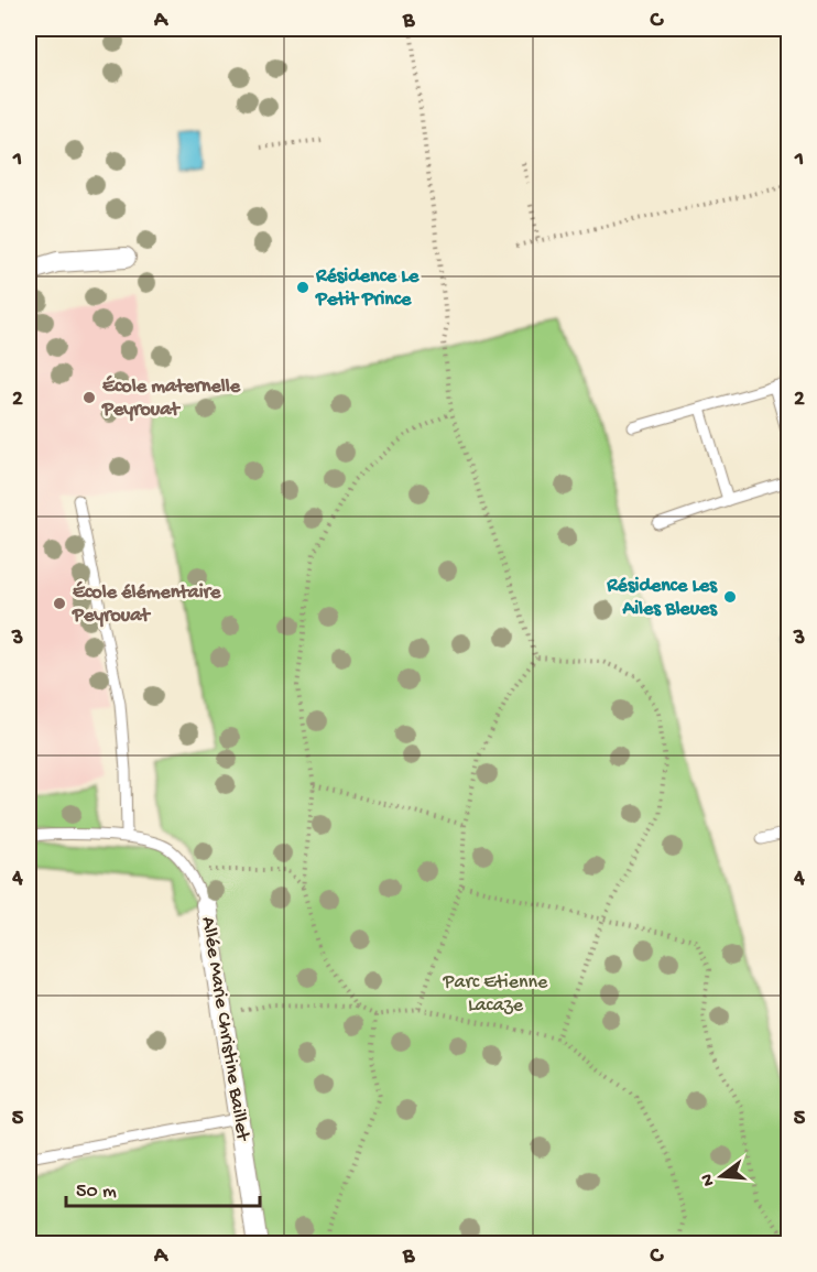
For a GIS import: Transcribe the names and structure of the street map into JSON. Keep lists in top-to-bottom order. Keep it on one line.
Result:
{"streets":{"street":["Allée Marie Christine Baillet"]},"parks":["Parc Etienne Lacaze"],"places":["Résidence Le Petit Prince","École maternelle Peyrouat","Résidence Les Ailes Bleues","École élémentaire Peyrouat"],"scale_bar":"50 m","north":"left","grid":{"columns":["A","B","C"],"rows":["1","2","3","4","5"]}}
